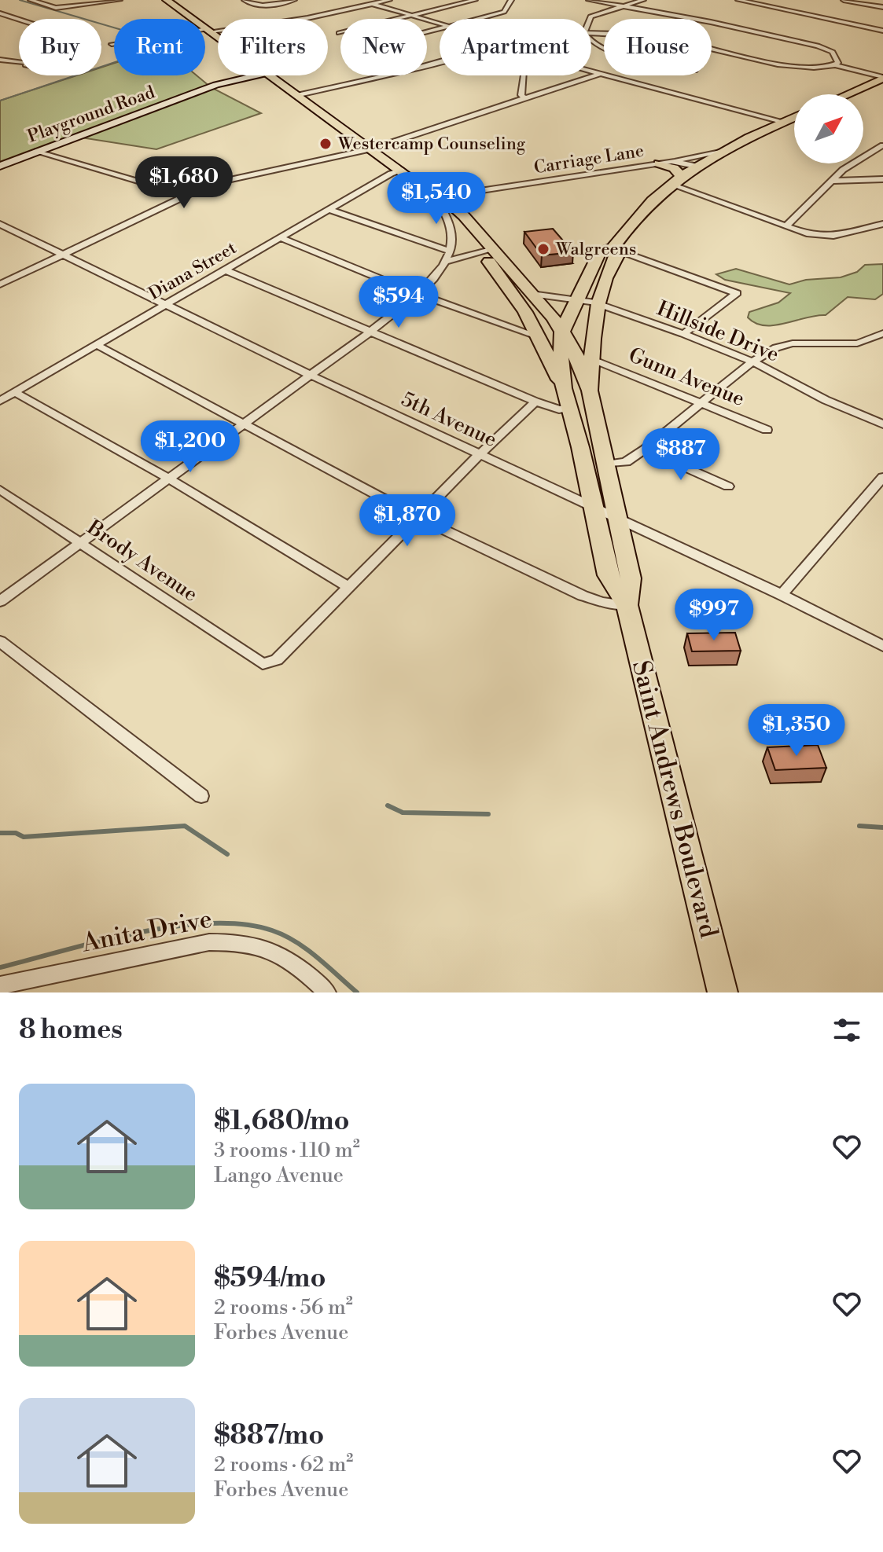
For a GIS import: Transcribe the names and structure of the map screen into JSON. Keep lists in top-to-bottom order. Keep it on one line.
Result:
{"streets":{"main road":["Playground Road","Saint Andrews Boulevard"],"street":["Carriage Lane","Diana Street","Hillside Drive","Gunn Avenue","5th Avenue","Brody Avenue","Anita Drive"]},"crossings":[["Diana Street","5th Avenue"],["Hillside Drive","Saint Andrews Boulevard"],["Gunn Avenue","Saint Andrews Boulevard"],["5th Avenue","Saint Andrews Boulevard"]],"places":["Westercamp Counseling","Walgreens"],"north":"top right","page":{"chip":["Buy","Rent","Filters","New","Apartment","House"],"price":["$1,680","$1,540","$594","$1,200","$887","$1,870","$997","$1,350"],"heading":"8 homes","list":[{"name":"$1,680/mo","note":"3 rooms · 110 m² · Lango Avenue"},{"name":"$594/mo","note":"2 rooms · 56 m² · Forbes Avenue"},{"name":"$887/mo","note":"2 rooms · 62 m² · Forbes Avenue"}]}}
